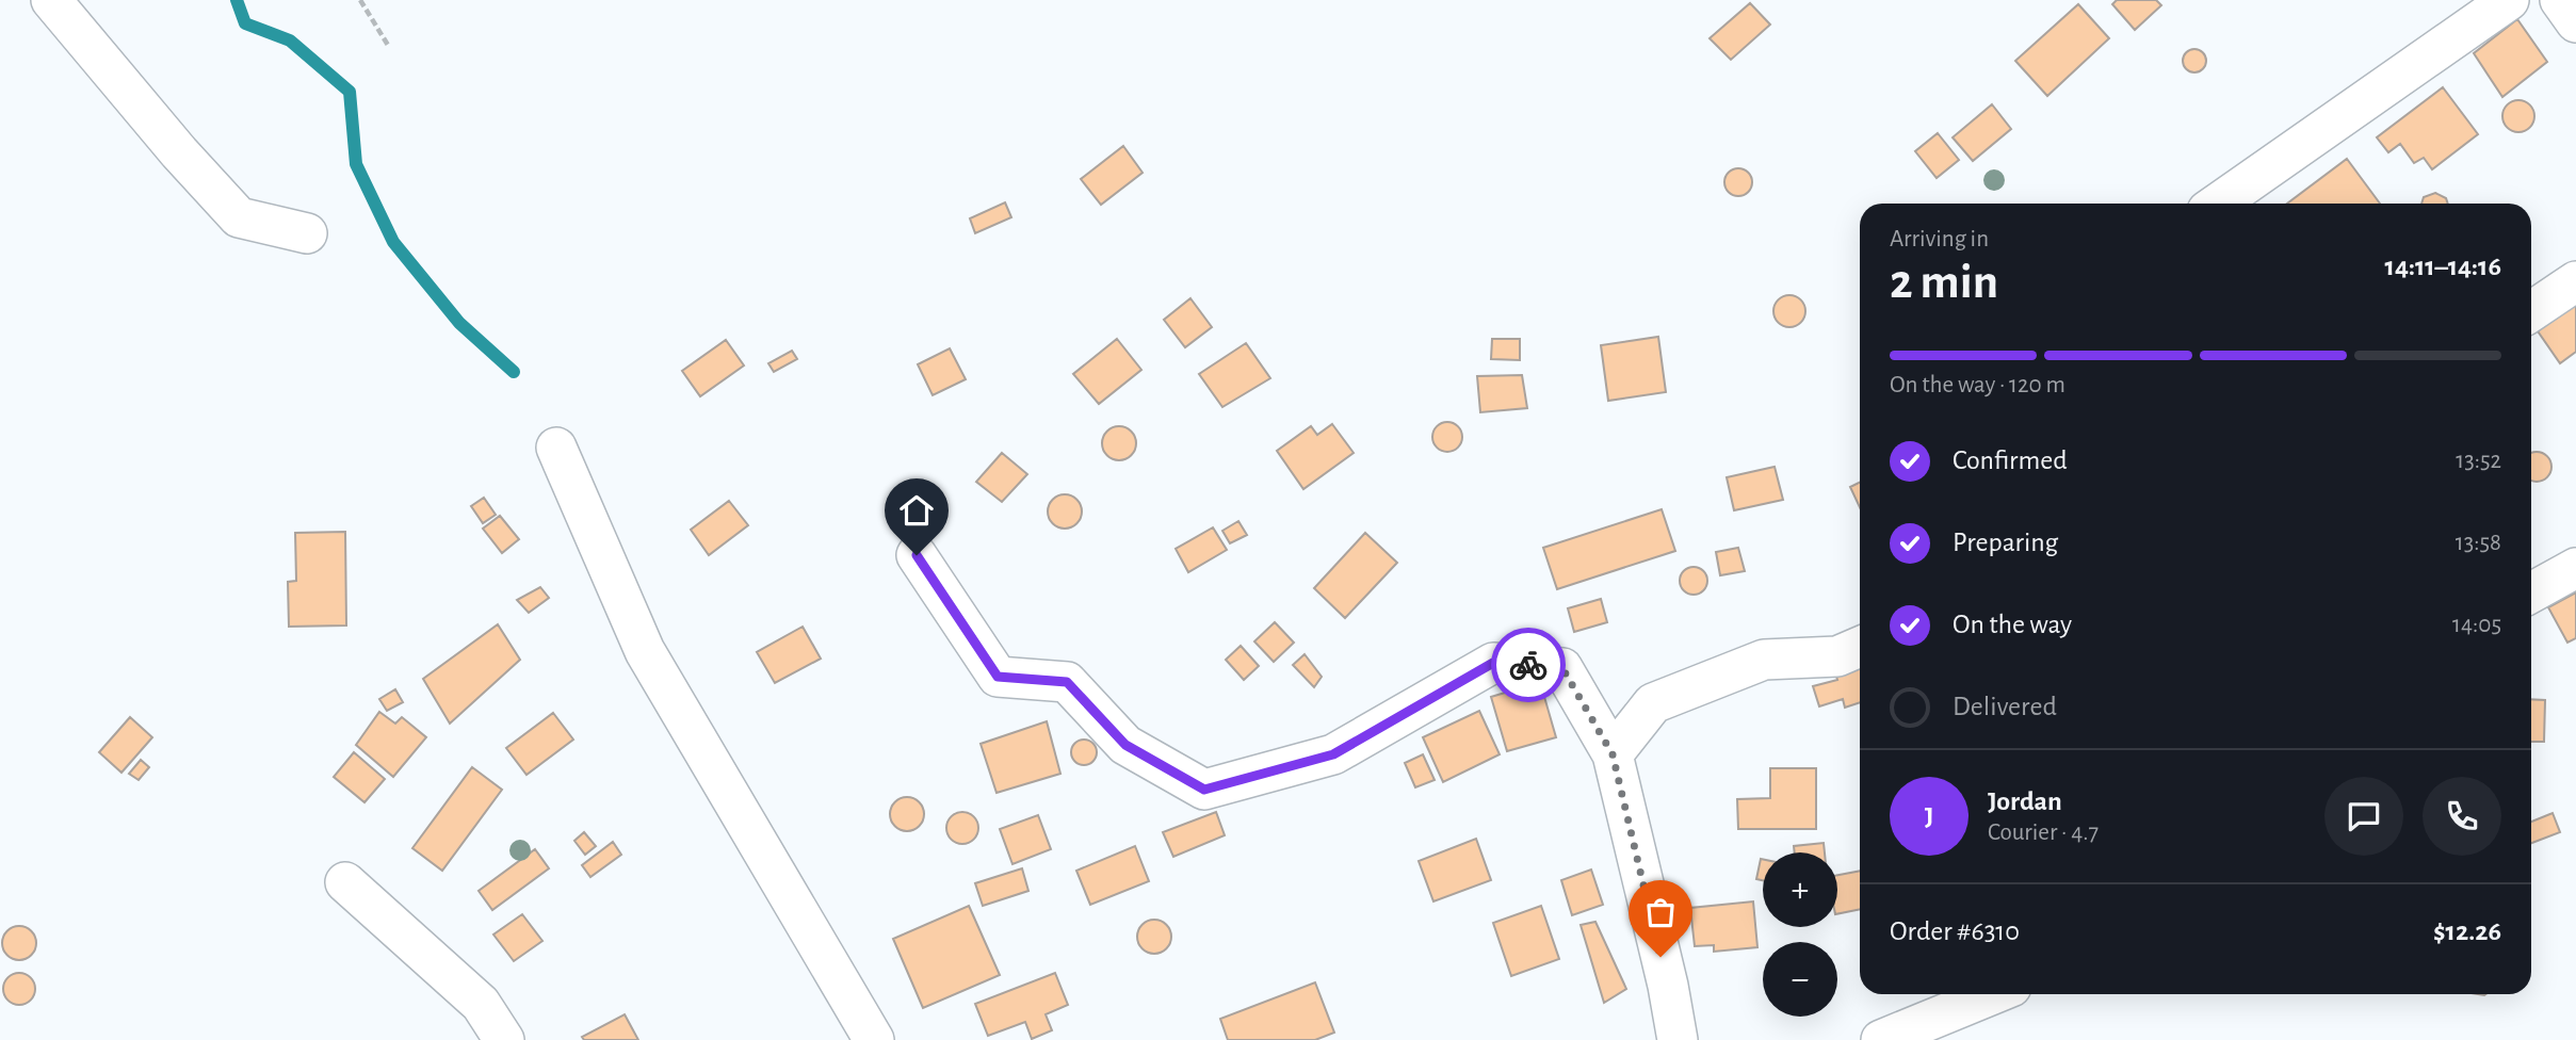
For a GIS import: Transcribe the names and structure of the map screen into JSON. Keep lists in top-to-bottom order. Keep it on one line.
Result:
{"page":{"heading":["2 min","Arriving in","14:11–14:16"],"panel":["Jordan","Courier · 4.7","Order #6310","$12.26"],"bar":"On the way · 120 m","list":[["Confirmed","13:52"],["Preparing","13:58"],["On the way","14:05"],"Delivered"],"round":"J","map_buttons":["+","−"]}}
